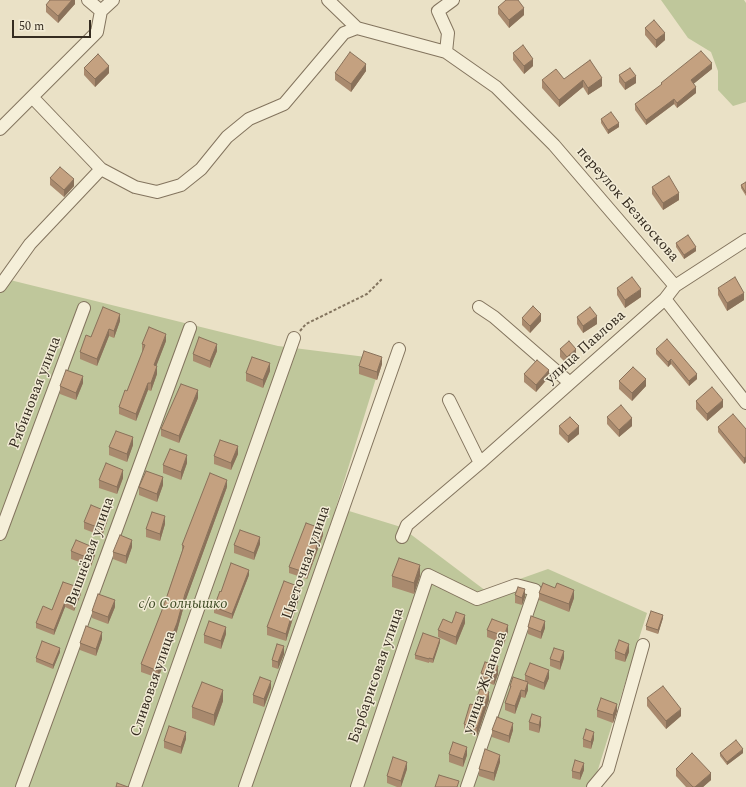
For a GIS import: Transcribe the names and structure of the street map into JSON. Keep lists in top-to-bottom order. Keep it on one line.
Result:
{"streets":{"street":["переулок Безноскова","улица Павлова","Рябиновая улица","Вишнёвая улица","Цветочная улица","Барбарисовая улица","улица Жданова","Сливовая улица"]},"crossings":[["переулок Безноскова","улица Павлова"],["Барбарисовая улица","улица Жданова"]],"parks":["с/о Солнышко"],"scale_bar":"50 m"}
